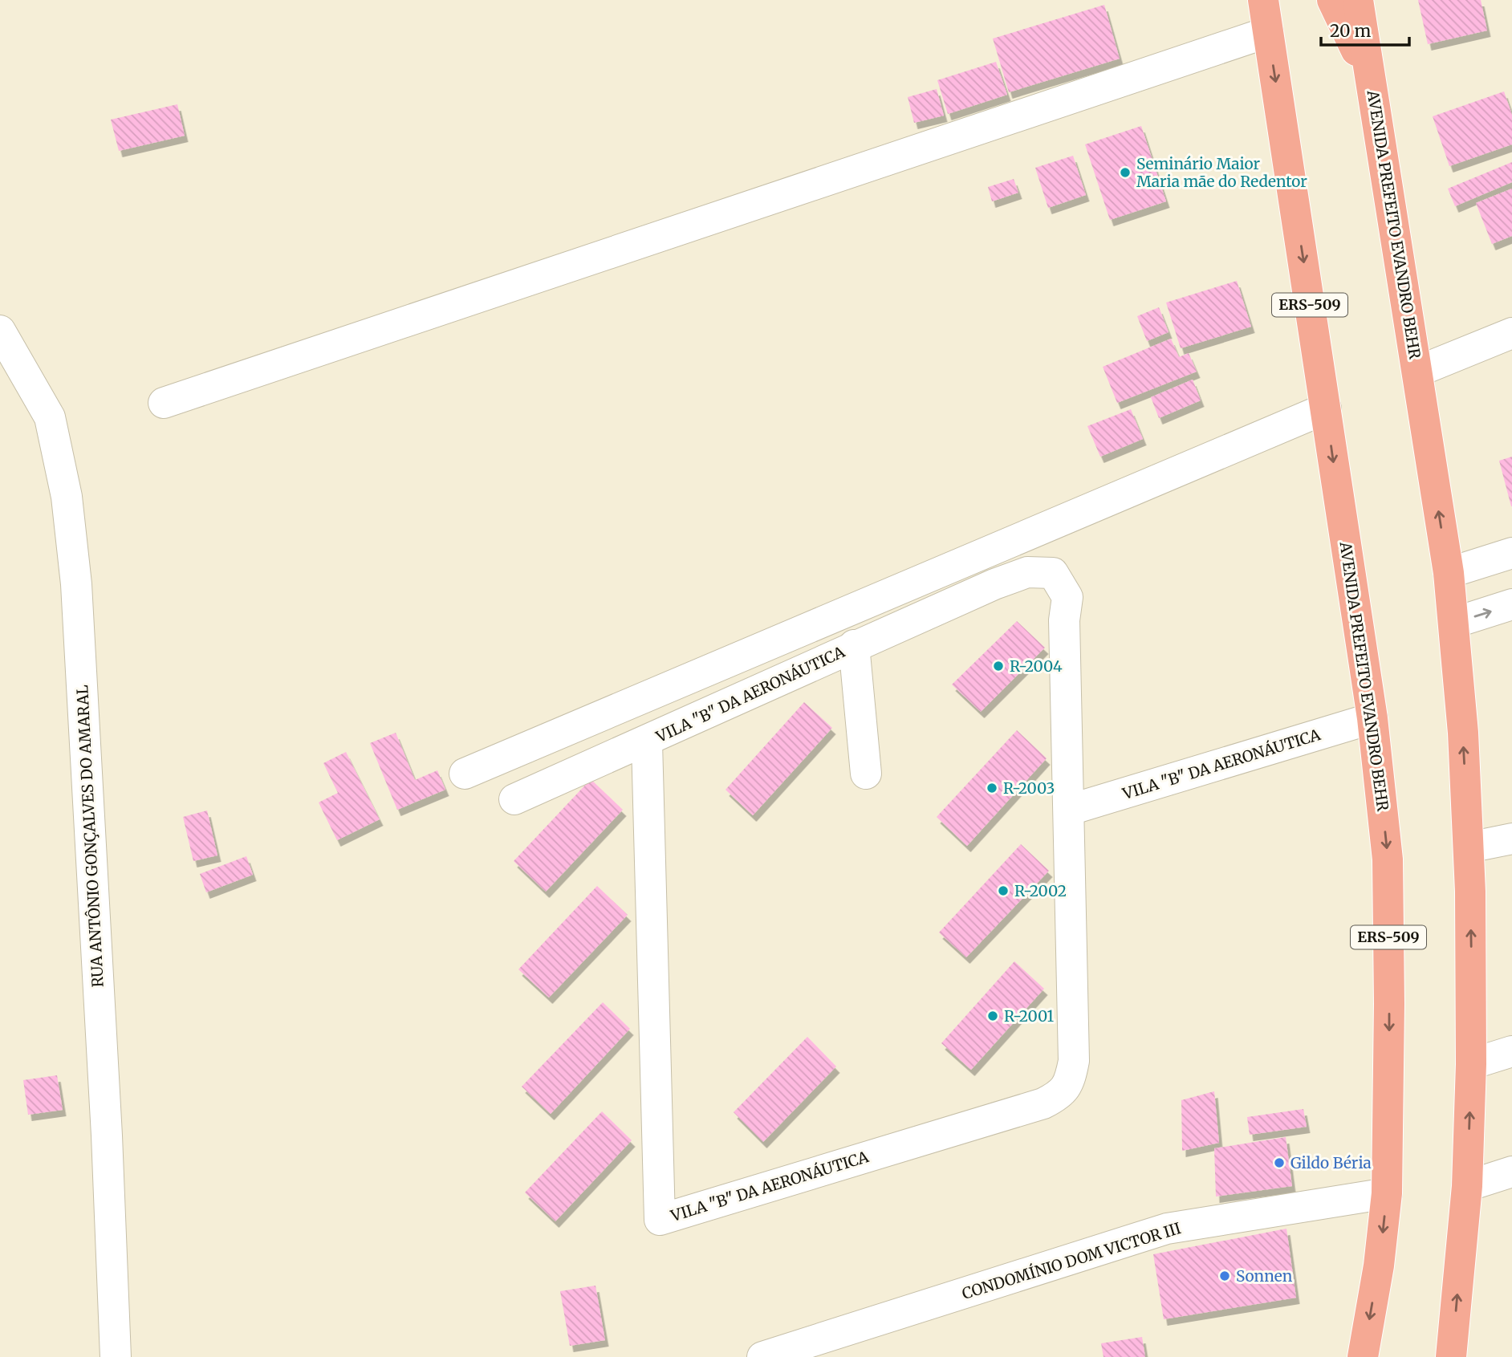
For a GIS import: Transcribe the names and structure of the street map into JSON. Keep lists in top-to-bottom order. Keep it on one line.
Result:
{"streets":{"highway":["AVENIDA PREFEITO EVANDRO BEHR","ERS-509"],"street":["VILA \"B\" DA AERONÁUTICA","RUA ANTÔNIO GONÇALVES DO AMARAL","CONDOMÍNIO DOM VICTOR III"]},"crossings":[["AVENIDA PREFEITO EVANDRO BEHR","VILA \"B\" DA AERONÁUTICA"],["AVENIDA PREFEITO EVANDRO BEHR","CONDOMÍNIO DOM VICTOR III"]],"places":["Seminário Maior Maria mãe do Redentor","R-2004","R-2003","R-2002","R-2001","Gildo Béria","Sonnen"],"scale_bar":"20 m"}
